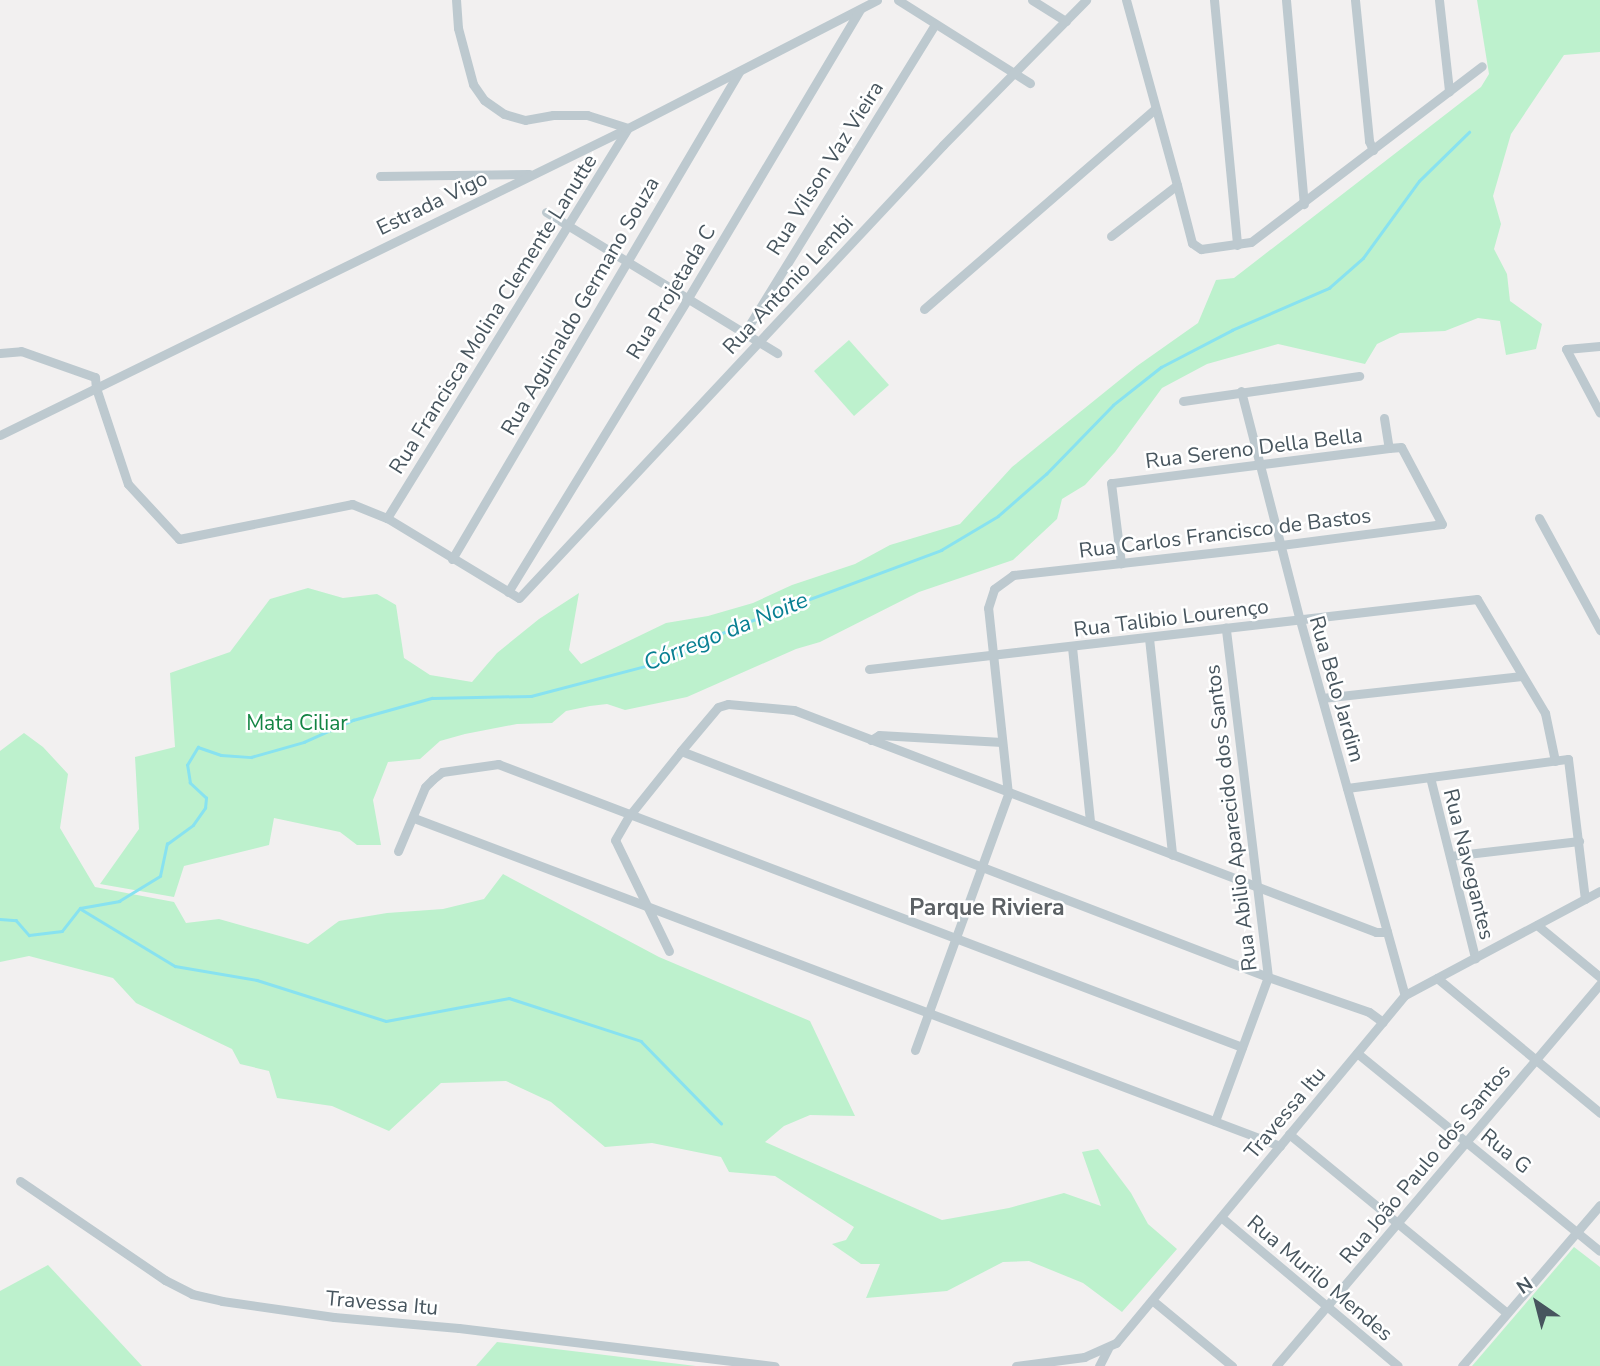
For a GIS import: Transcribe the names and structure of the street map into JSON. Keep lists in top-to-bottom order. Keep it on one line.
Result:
{"streets":{"street":["Rua Vilson Vaz Vieira","Estrada Vigo","Rua Antonio Lembi","Rua Projetada C","Rua Aguinaldo Germano Souza","Rua Francisca Molina Clemente Lanutte","Rua Sereno Della Bella","Rua Carlos Francisco de Bastos","Rua Talibio Lourenço","Rua Belo Jardim","Rua Abilio Aparecido dos Santos","Rua Navegantes","Travessa Itu","Rua G","Rua João Paulo dos Santos","Rua Murilo Mendes"]},"crossings":[["Estrada Vigo","Rua Projetada C"],["Estrada Vigo","Rua Aguinaldo Germano Souza"],["Estrada Vigo","Rua Francisca Molina Clemente Lanutte"],["Rua Antonio Lembi","Rua Projetada C"],["Rua Sereno Della Bella","Rua Carlos Francisco de Bastos"],["Rua Sereno Della Bella","Rua Belo Jardim"],["Rua Carlos Francisco de Bastos","Rua Talibio Lourenço"],["Rua Carlos Francisco de Bastos","Rua Belo Jardim"],["Rua Talibio Lourenço","Rua Belo Jardim"],["Rua Talibio Lourenço","Rua Abilio Aparecido dos Santos"],["Rua Belo Jardim","Travessa Itu"],["Rua Navegantes","Travessa Itu"],["Travessa Itu","Rua G"],["Travessa Itu","Rua Murilo Mendes"],["Rua G","Rua João Paulo dos Santos"],["Rua João Paulo dos Santos","Rua Murilo Mendes"]],"districts":["Parque Riviera"],"water":["Córrego da Noite"],"parks":["Mata Ciliar"],"north":"top left"}
